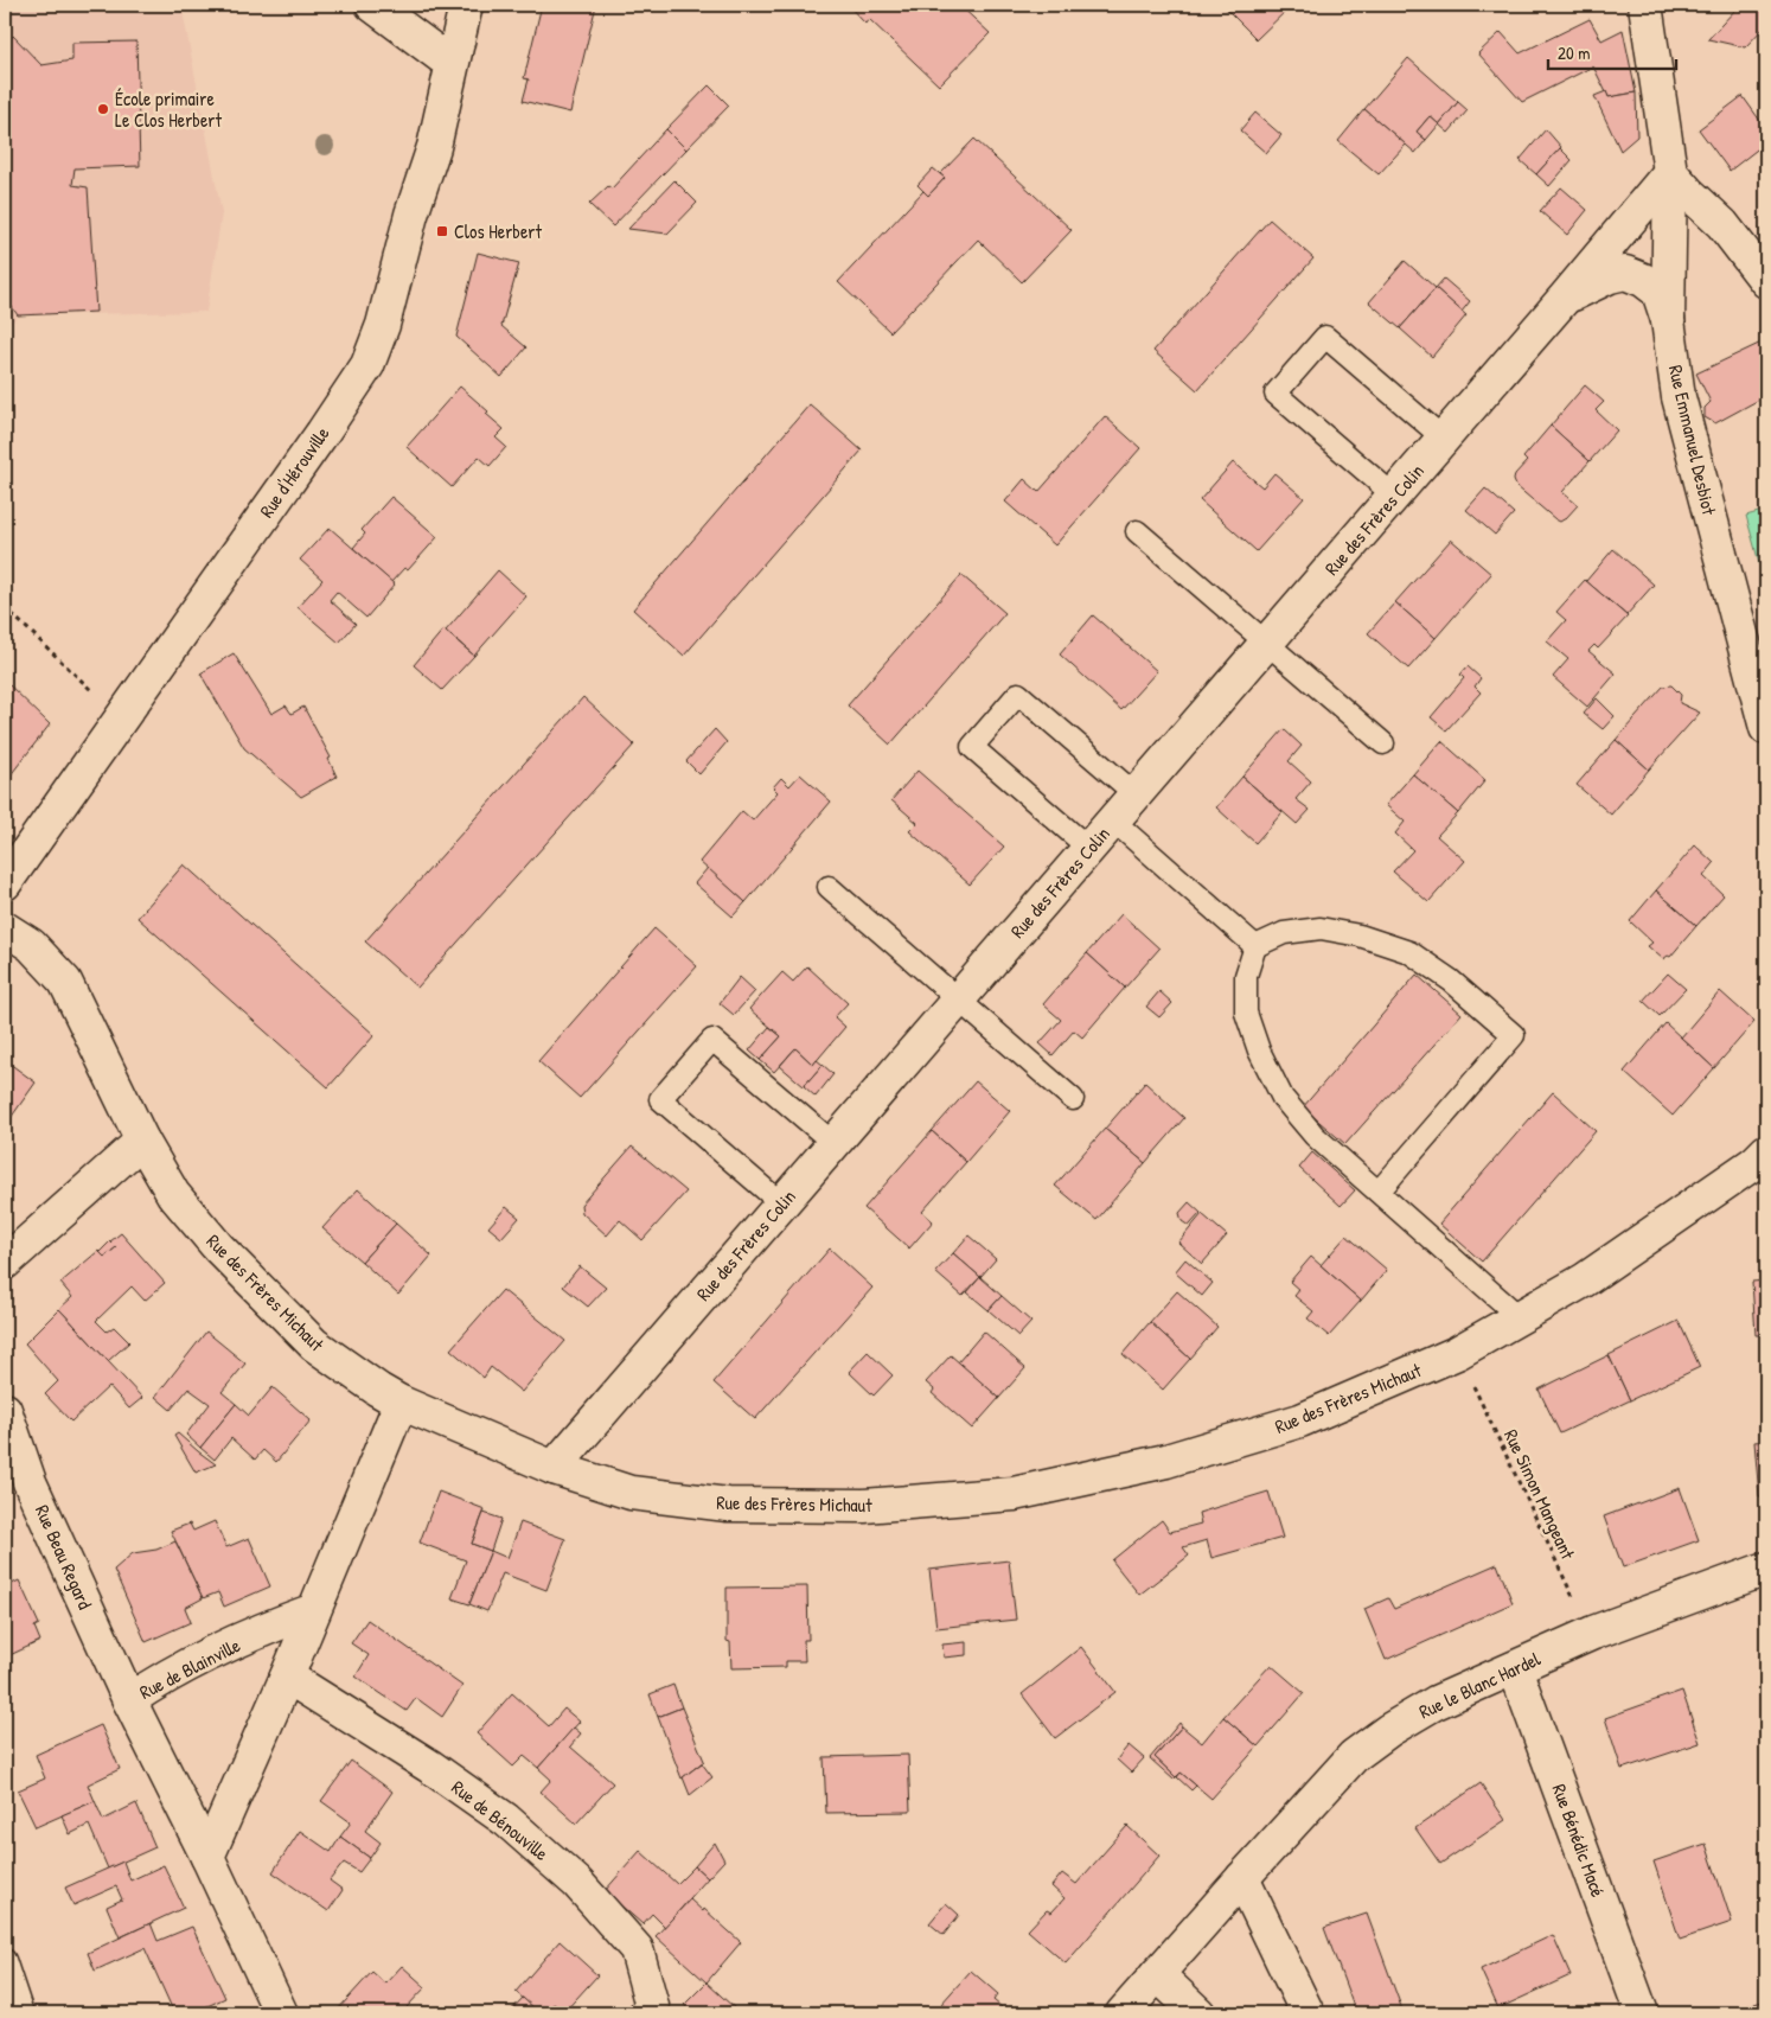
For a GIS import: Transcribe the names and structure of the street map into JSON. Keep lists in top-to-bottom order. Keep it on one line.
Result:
{"streets":{"street":["Rue Emmanuel Desbiot","Rue d'Hérouville","Rue des Frères Colin","Rue des Frères Michaut","Rue Beau Regard","Rue de Blainville","Rue le Blanc Hardel","Rue de Bénouville","Rue Bénédic Macé"],"path":["Rue Simon Mangeant"]},"crossings":[["Rue Emmanuel Desbiot","Rue des Frères Colin"],["Rue des Frères Colin","Rue des Frères Michaut"],["Rue Beau Regard","Rue de Blainville"],["Rue le Blanc Hardel","Rue Bénédic Macé"]],"places":{"other":["École primaire Le Clos Herbert"],"transit":["Clos Herbert"]},"scale_bar":"20 m"}
